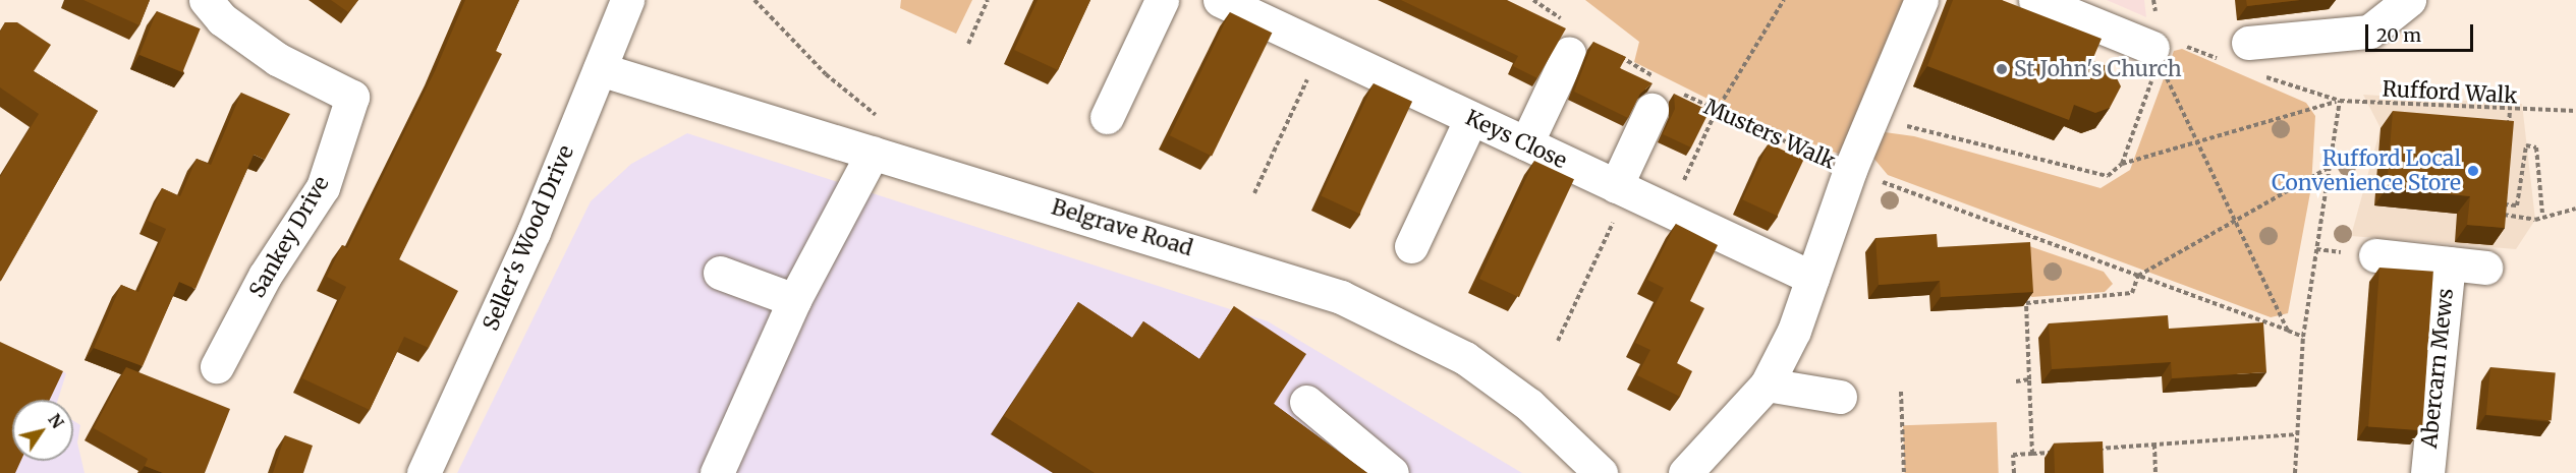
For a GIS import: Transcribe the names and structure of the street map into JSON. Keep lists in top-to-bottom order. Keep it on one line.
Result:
{"streets":{"street":["Keys Close","Belgrave Road","Sankey Drive","Seller's Wood Drive","Abercarn Mews"],"path":["Rufford Walk","Musters Walk"]},"crossings":[["Belgrave Road","Seller's Wood Drive"]],"places":["St John's Church","Rufford Local Convenience Store"],"scale_bar":"20 m","north":"top right"}
